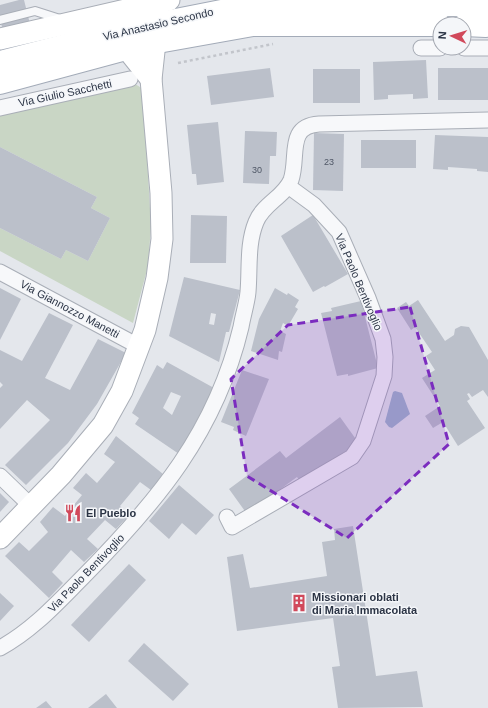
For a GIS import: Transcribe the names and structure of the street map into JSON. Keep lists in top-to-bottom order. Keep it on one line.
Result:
{"streets":{"main road":["Via Anastasio Secondo"],"street":["Via Giulio Sacchetti","Via Paolo Bentivoglio","Via Giannozzo Manetti"]},"places":{"restaurant":["El Pueblo"],"building":["Missionari oblati di Maria Immacolata"]},"house_numbers":["23","30"],"north":"left"}
